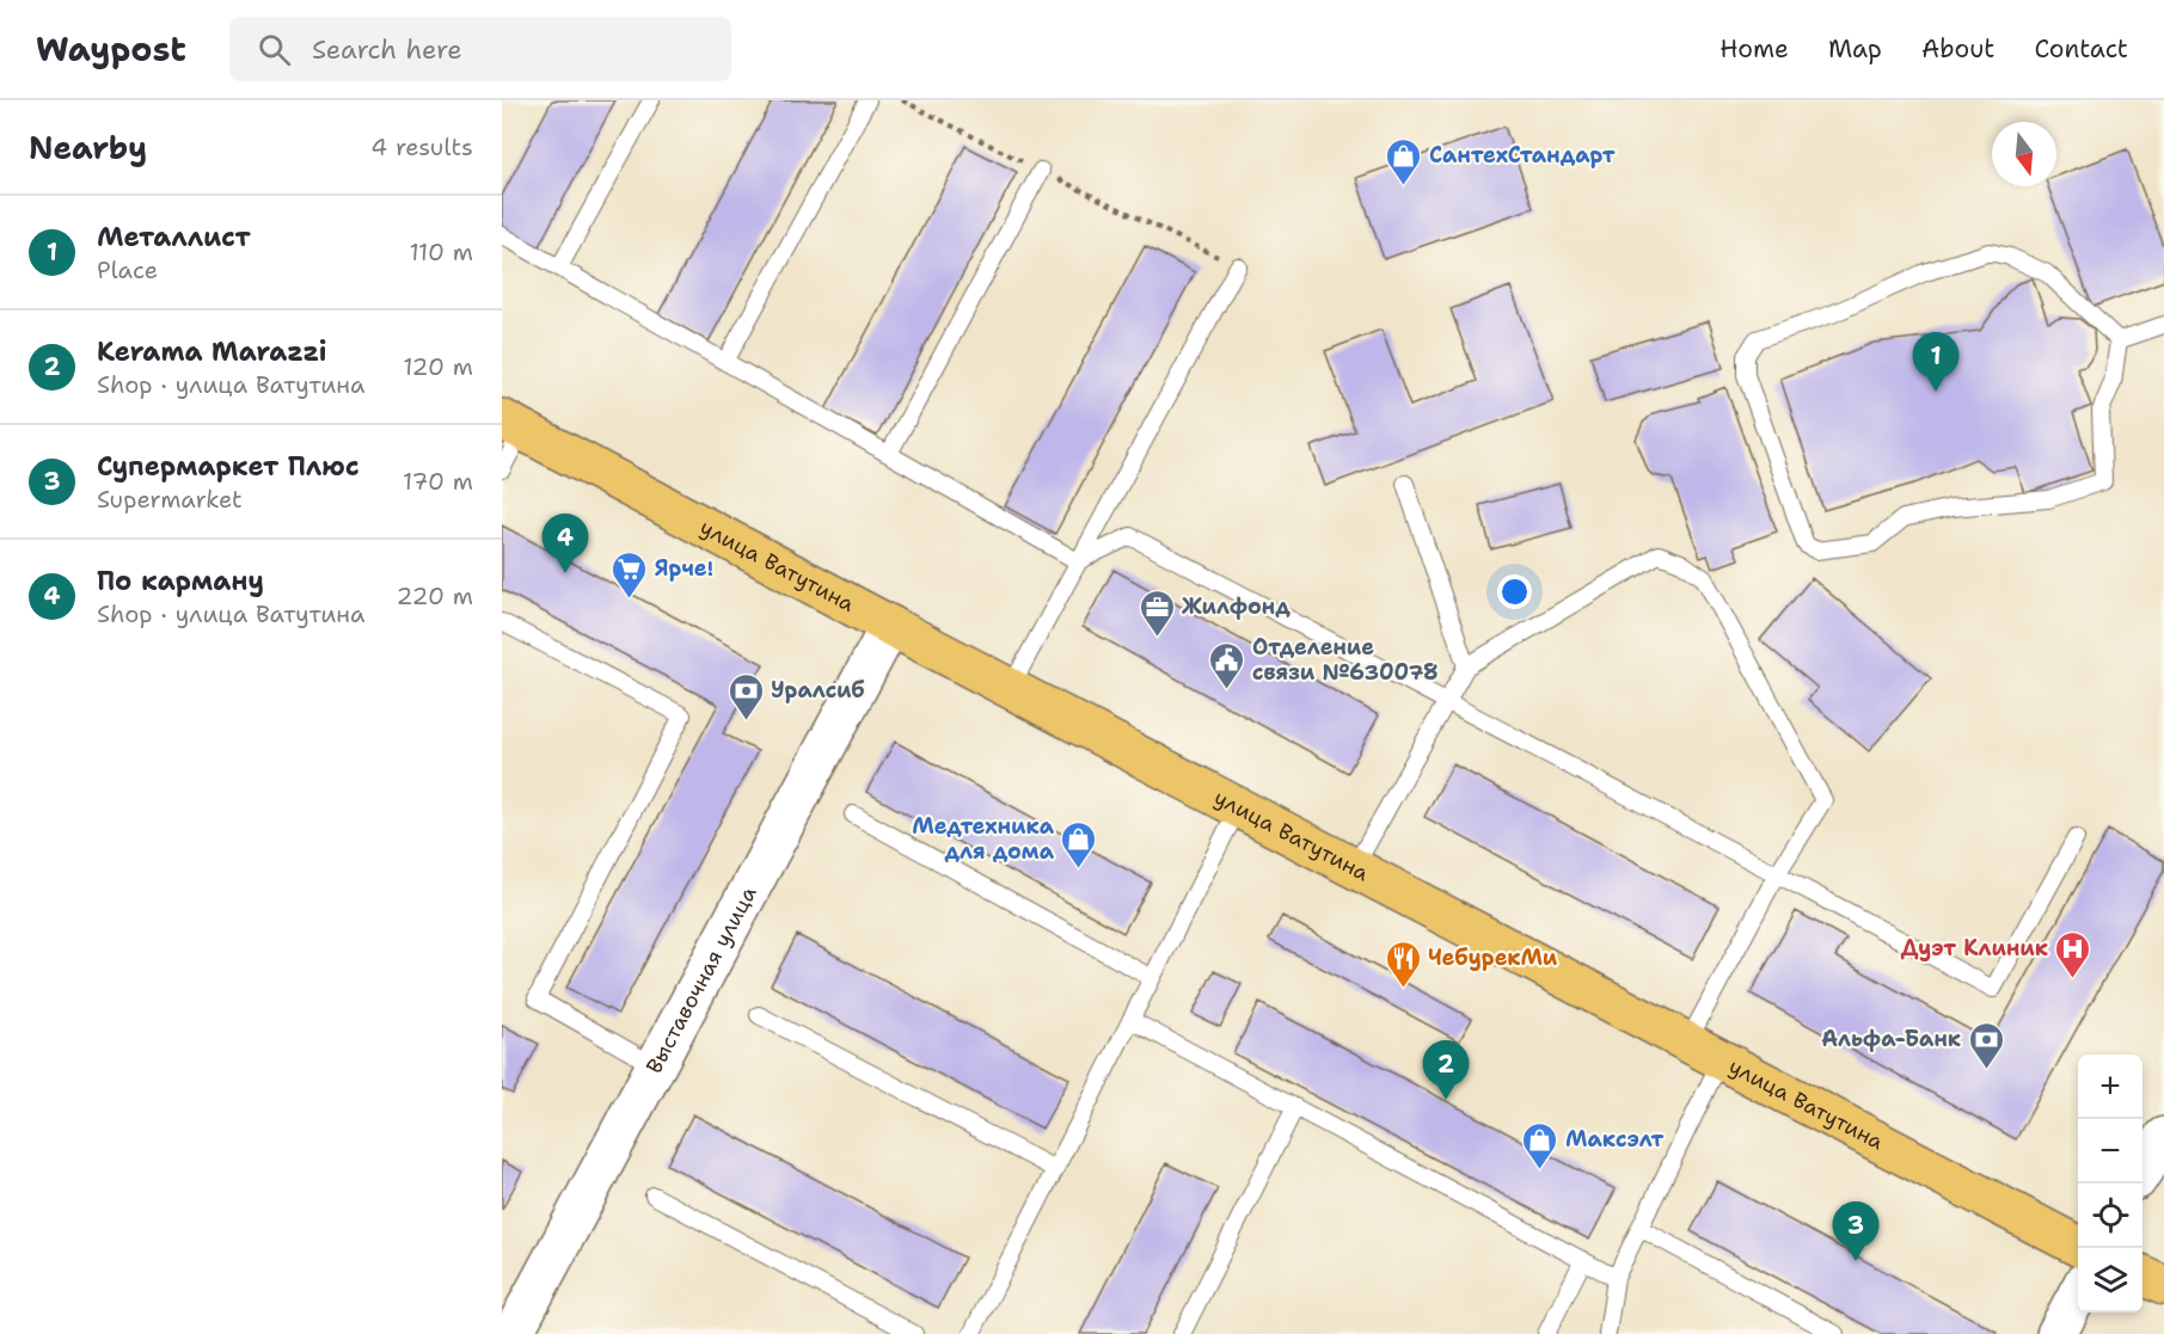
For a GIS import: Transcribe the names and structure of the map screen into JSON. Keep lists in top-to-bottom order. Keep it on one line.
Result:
{"streets":{"main road":["улица Ватутина"],"street":["Выставочная улица"]},"crossings":[["улица Ватутина","Выставочная улица"]],"places":{"shop":["СантехСтандарт","Медтехника для дома","Максэлт"],"supermarket":["Ярче!"],"office":["Жилфонд"],"public building":["Отделение связи №630078"],"bank":["Уралсиб","Альфа-Банк"],"hospital":["Дуэт Клиник"],"restaurant":["ЧебурекМи"]},"north":"bottom","page":{"header":"Waypost","search":"Search here","nav":["Home","Map","About","Contact"],"heading":["Nearby","4 results"],"list":[{"mark":"1","name":"Металлист","note":"Place","value":"110 m"},{"mark":"2","name":"Kerama Marazzi","note":"Shop · улица Ватутина","value":"120 m"},{"mark":"3","name":"Супермаркет Плюс","note":"Supermarket","value":"170 m"},{"mark":"4","name":"По карману","note":"Shop · улица Ватутина","value":"220 m"}],"pins":["1","4","2","3"],"map_buttons":["+","−"]}}
